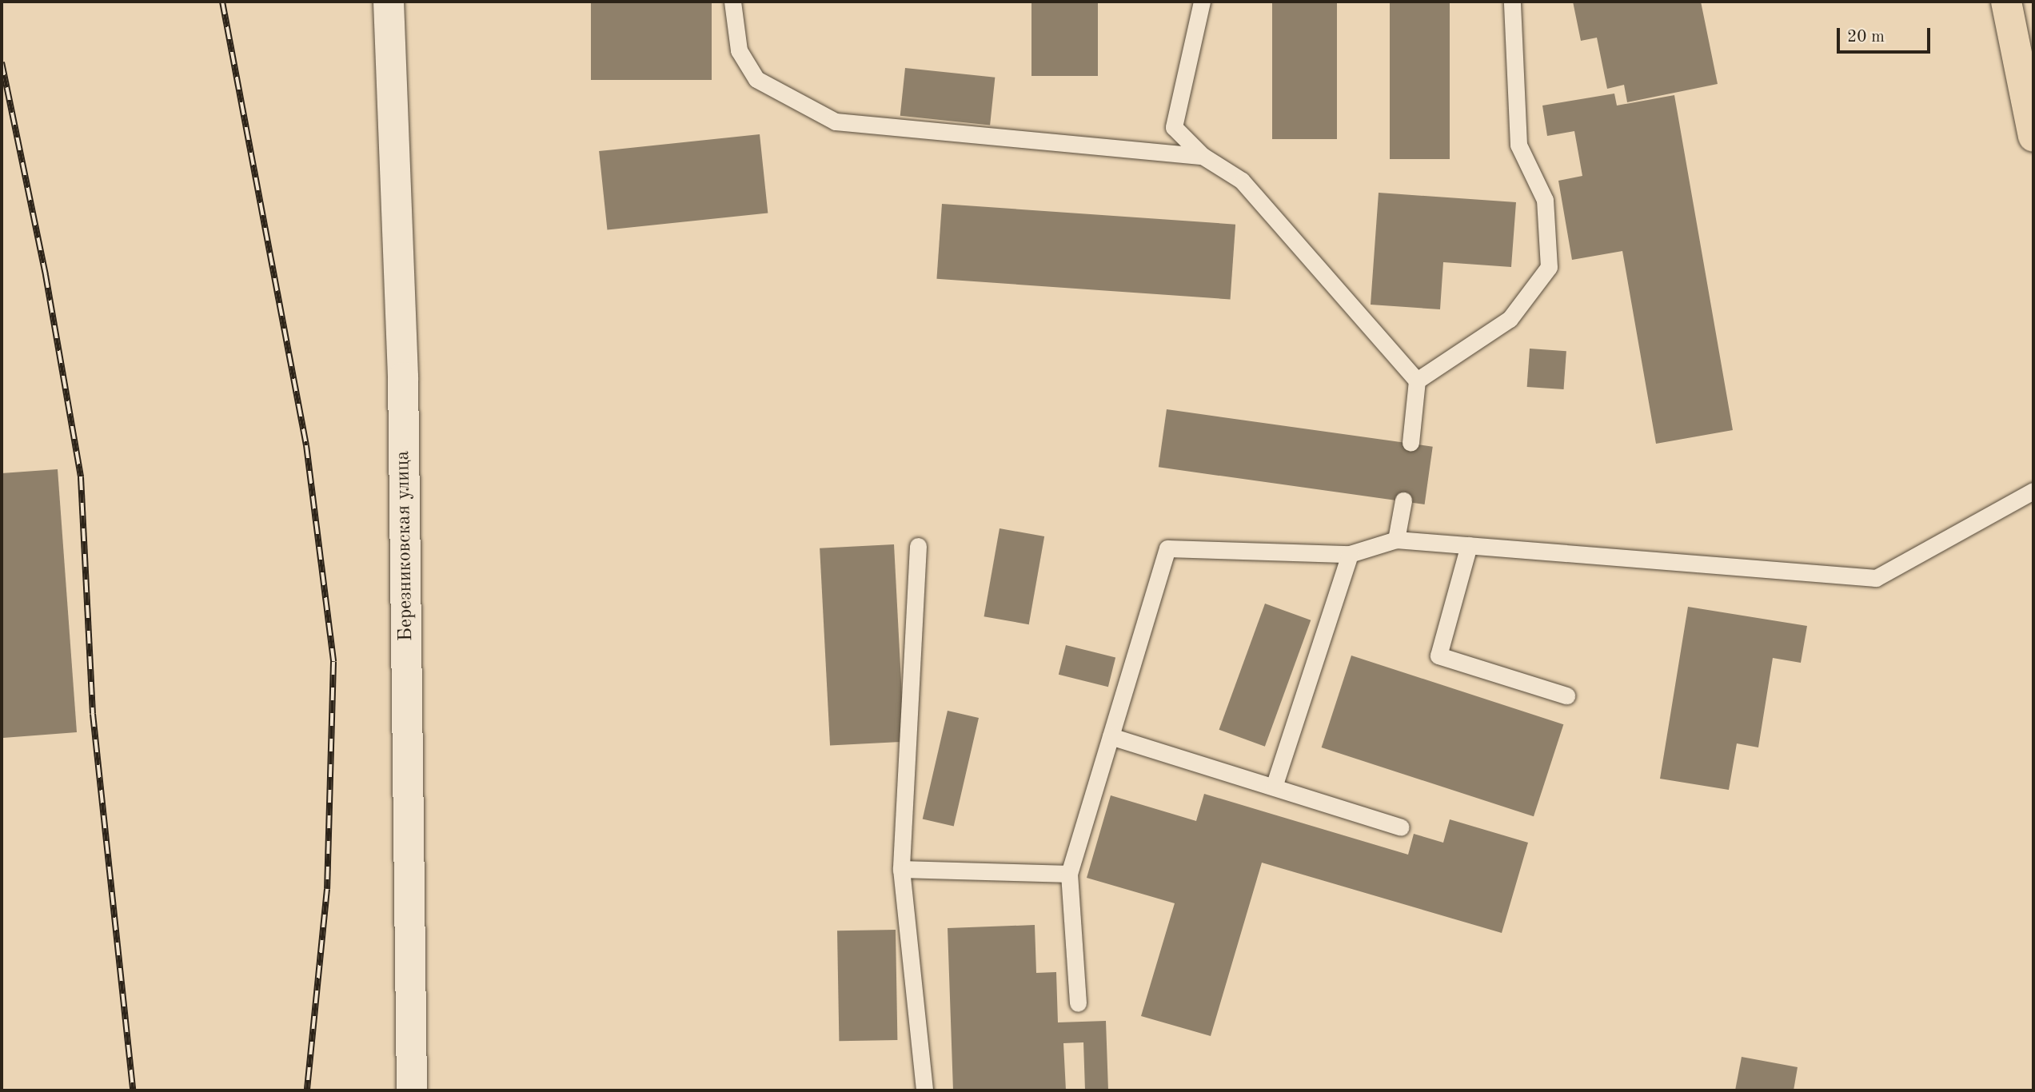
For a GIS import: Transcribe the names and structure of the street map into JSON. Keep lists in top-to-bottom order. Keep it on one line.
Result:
{"streets":{"street":["Березниковская улица"]},"scale_bar":"20 m"}
